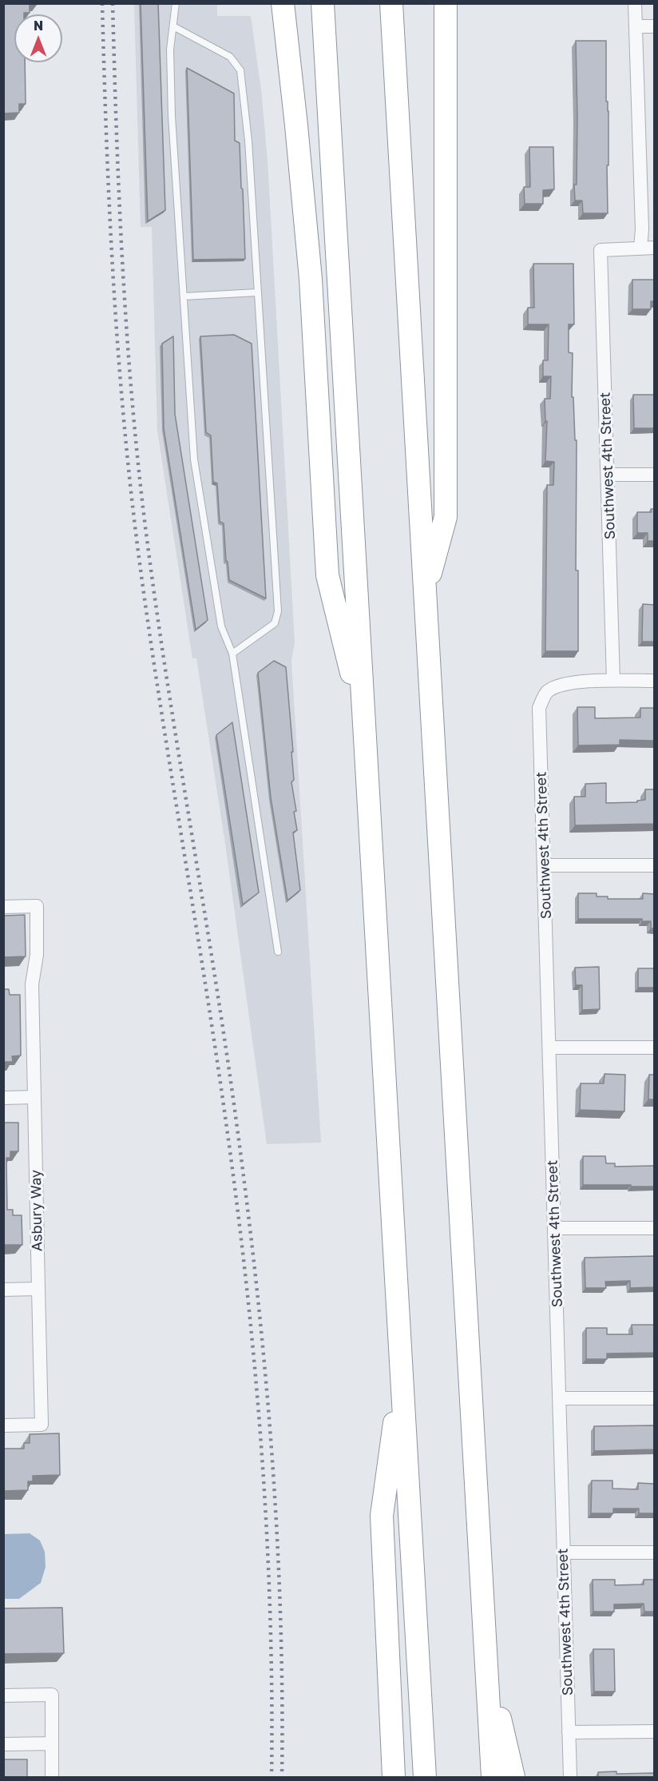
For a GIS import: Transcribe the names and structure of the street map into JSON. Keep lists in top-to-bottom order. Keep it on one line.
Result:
{"streets":{"street":["Southwest 4th Street","Asbury Way"]},"north":"top"}
